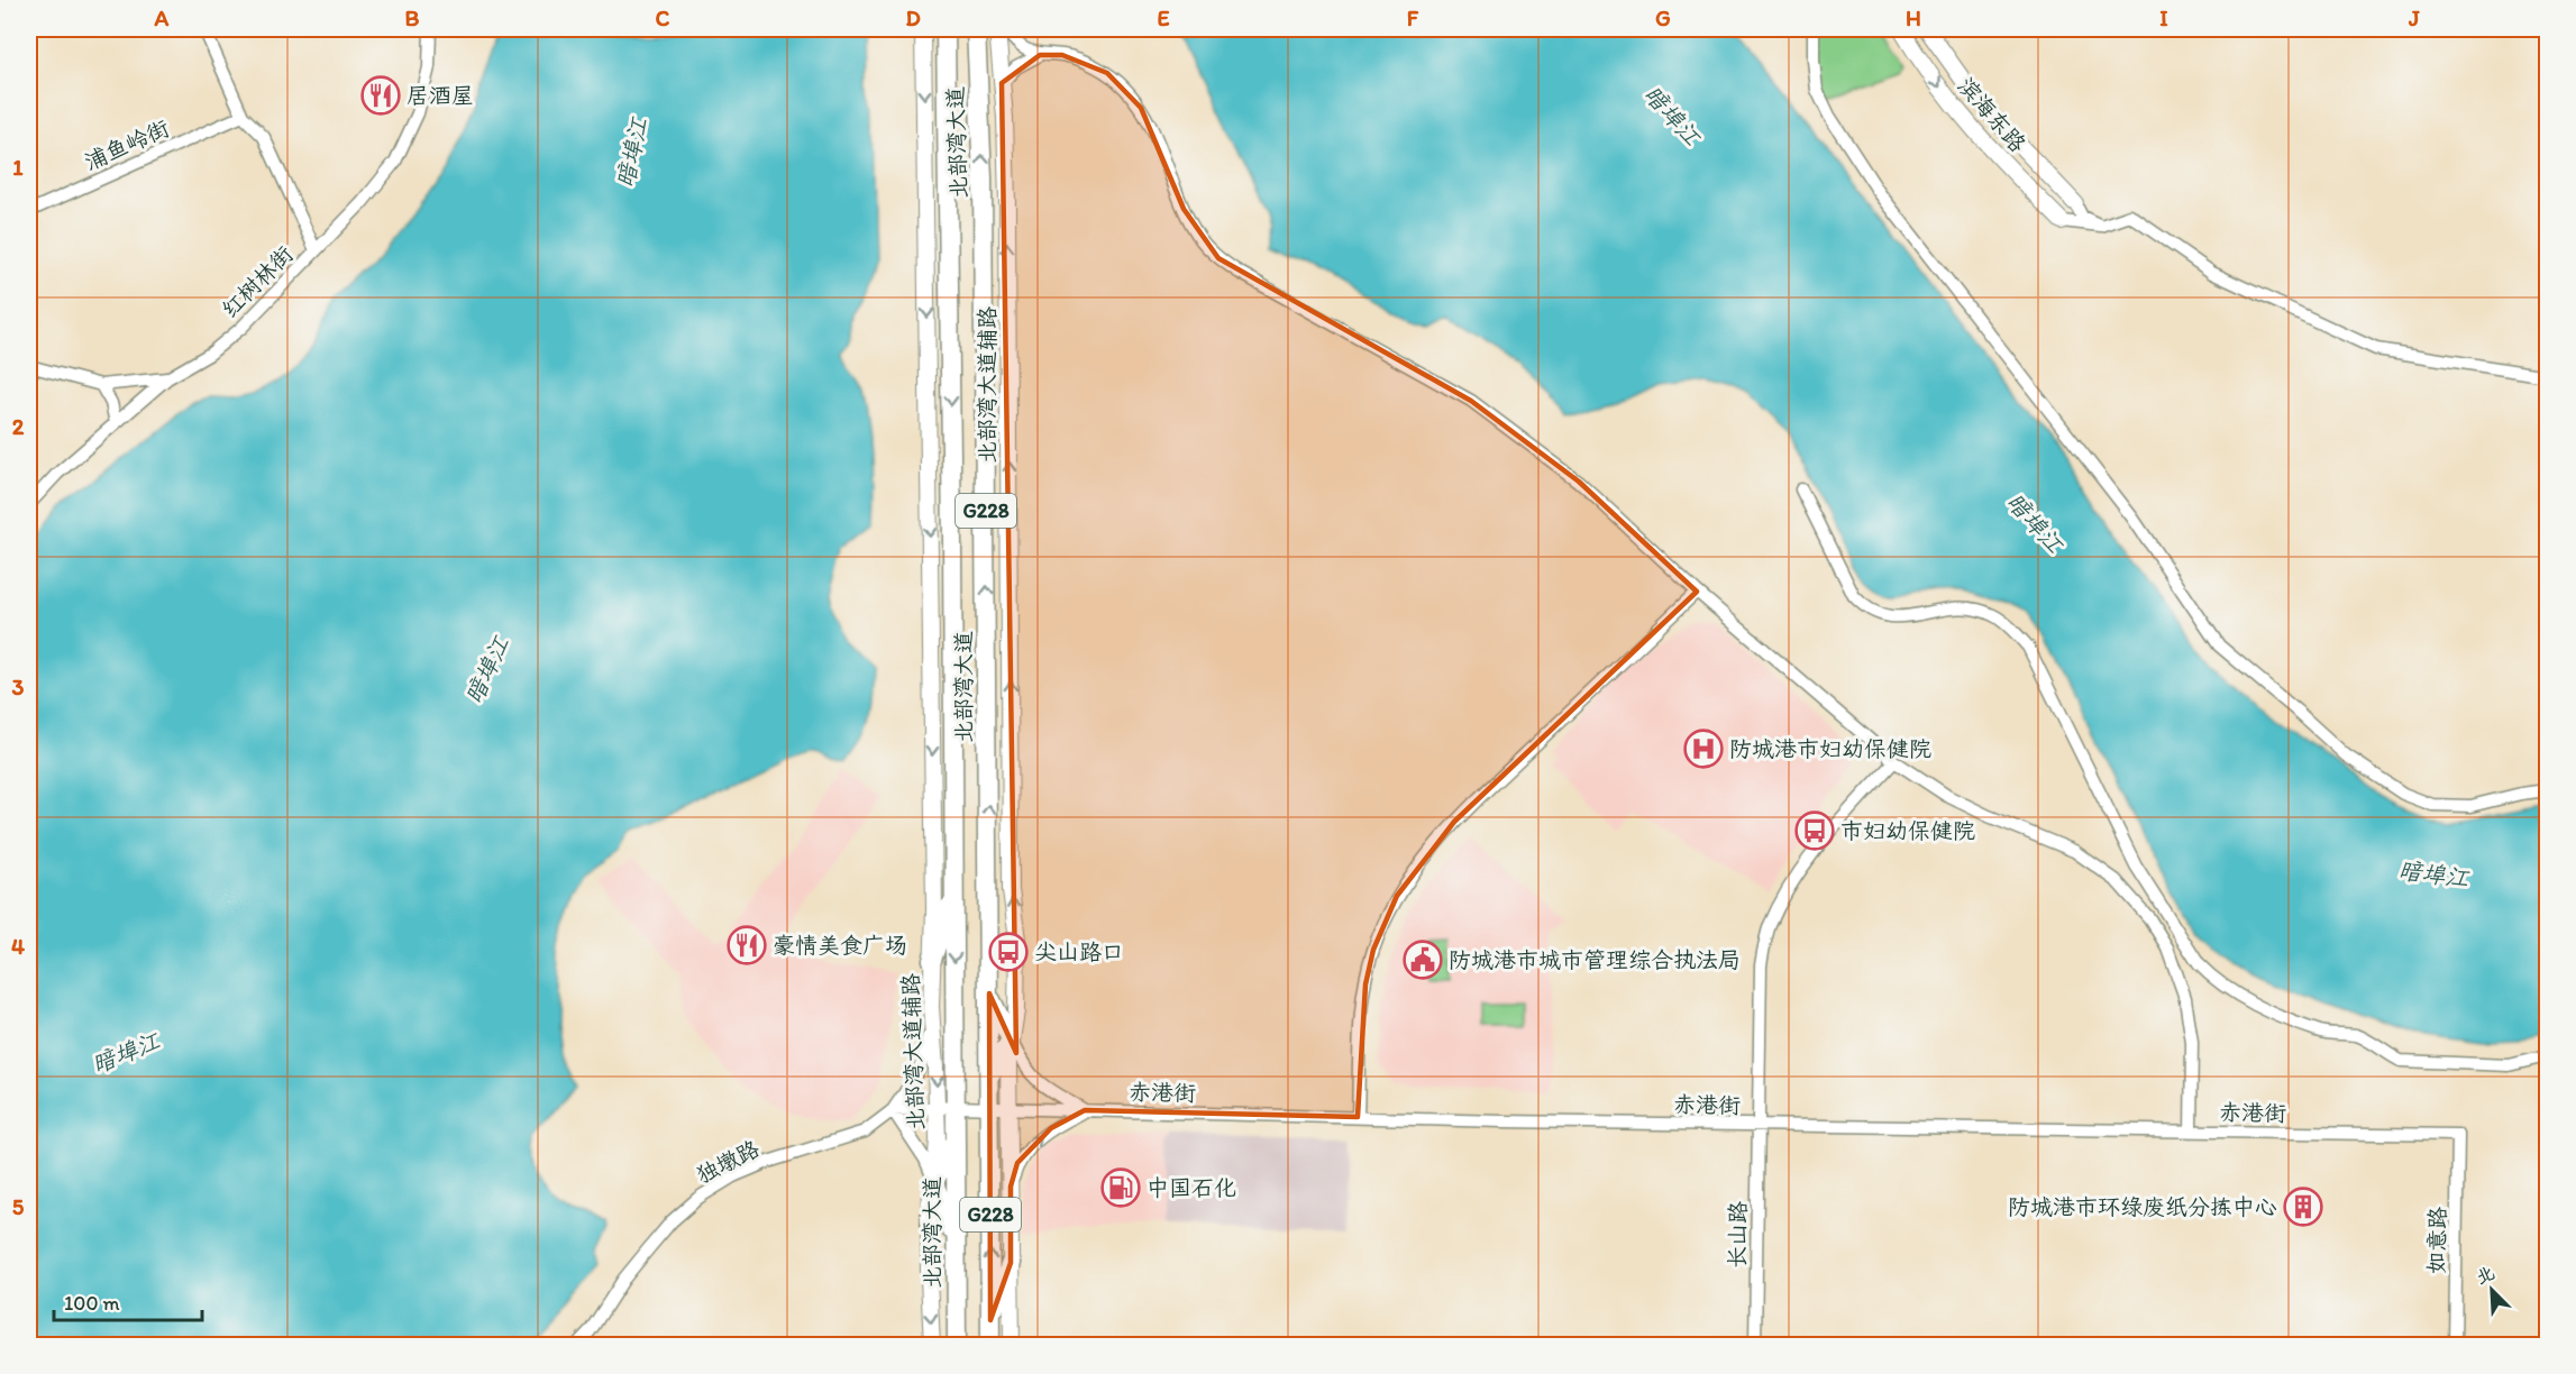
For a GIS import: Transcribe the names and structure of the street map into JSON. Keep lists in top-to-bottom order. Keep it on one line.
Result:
{"streets":{"highway":["北部湾大道","G228"],"main road":["滨海东路","北部湾大道辅路"],"street":["浦鱼岭街","红树林街","赤港街","独墩路","长山路","如意路"]},"crossings":[["北部湾大道","北部湾大道辅路"],["北部湾大道","赤港街"],["北部湾大道辅路","赤港街"],["北部湾大道辅路","独墩路"],["赤港街","长山路"],["赤港街","如意路"]],"water":["暗埠江"],"places":{"restaurant":["居酒屋","豪情美食广场"],"hospital":["防城港市妇幼保健院"],"bus stop":["巿妇幼保健院","尖山路口"],"public building":["防城港市城市管理综合执法局"],"fuel station":["中国石化"],"building":["防城港市环绿废纸分拣中心"]},"scale_bar":"100 m","north":"top left","grid":{"columns":["A","B","C","D","E","F","G","H","I","J"],"rows":["1","2","3","4","5"]}}
